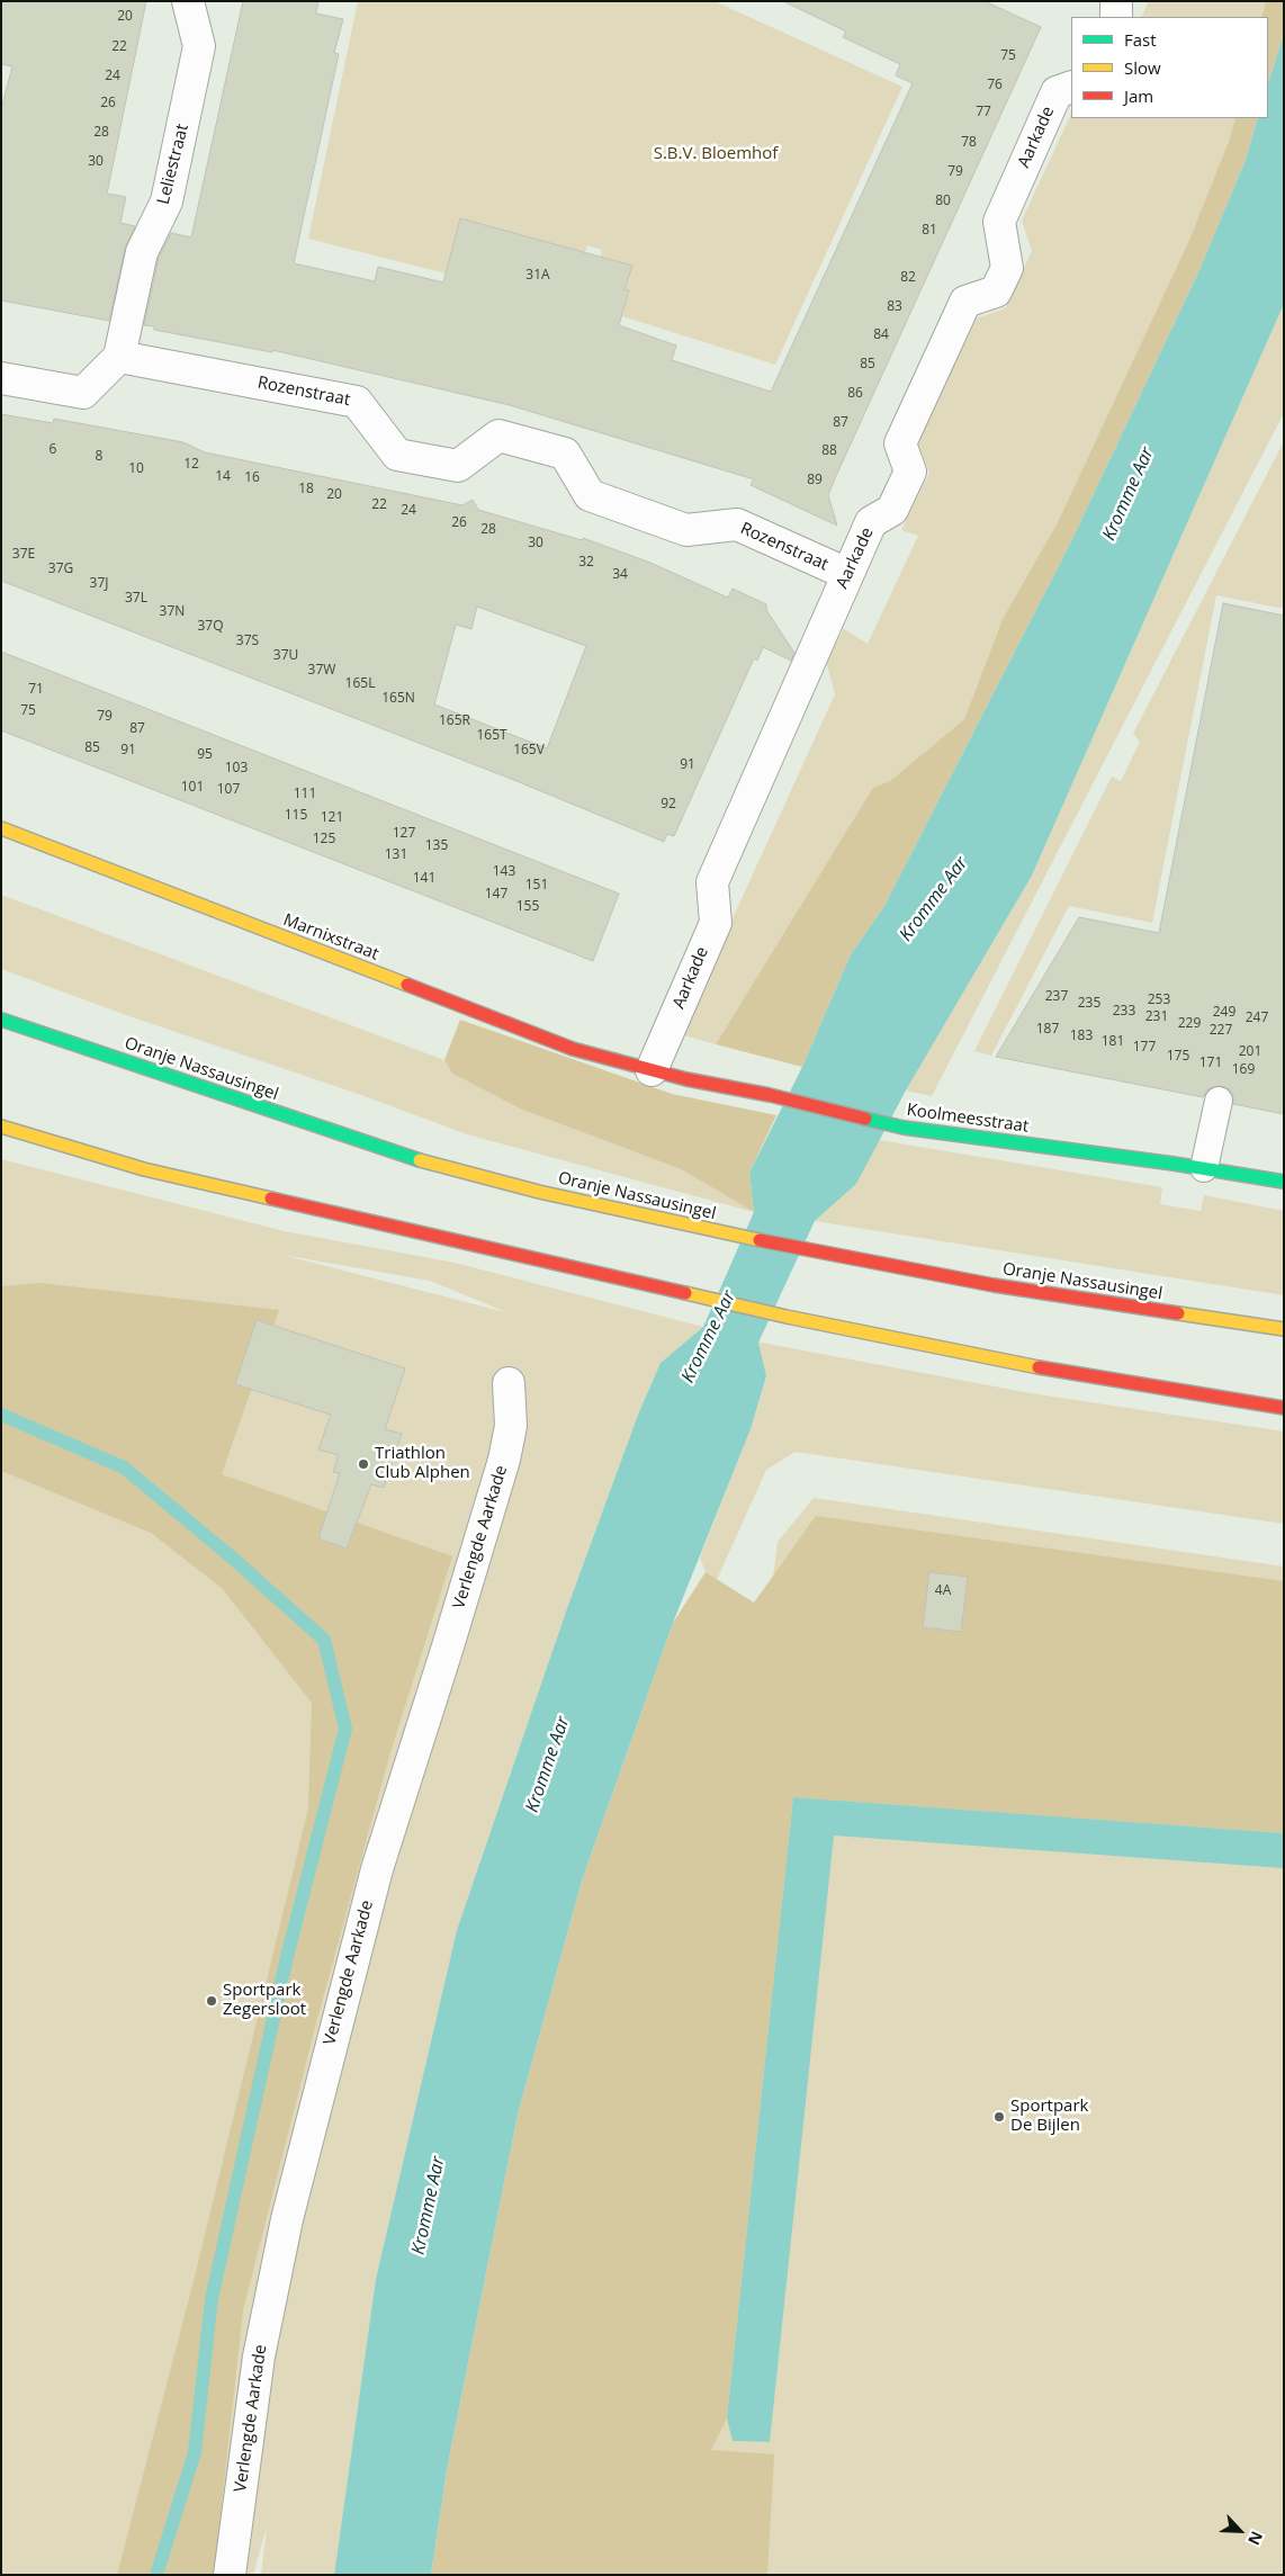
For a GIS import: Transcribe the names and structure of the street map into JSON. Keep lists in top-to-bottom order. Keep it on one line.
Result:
{"streets":{"main road":["Marnixstraat","Oranje Nassausingel","Koolmeesstraat"],"street":["Aarkade","Leliestraat","Rozenstraat","Verlengde Aarkade"]},"crossings":[["Aarkade","Rozenstraat"],["Aarkade","Marnixstraat"],["Aarkade","Koolmeesstraat"],["Leliestraat","Rozenstraat"],["Marnixstraat","Koolmeesstraat"]],"water":["Kromme Aar"],"parks":["S.B.V. Bloemhof"],"places":["Triathlon Club Alphen","Sportpark Zegersloot","Sportpark De Bijlen"],"house_numbers":["20","22","75","24","76","26","77","28","78","30","79","80","81","31A","82","83","84","85","86","87","6","88","8","12","10","14","16","89","18","20","22","24","26","28","30","37E","32","37G","34","37J","37L","37N","37Q","37S","37U","37W","165L","71","165N","75","79","165R","87","165T","85","91","165V","95","91","103","101","107","111","92","115","121","127","125","135","131","143","141","151","147","155","237","253","235","233","249","231","247","229","187","227","183","181","177","201","175","171","169","4A"],"legend":["Fast","Slow","Jam"],"north":"bottom right"}
